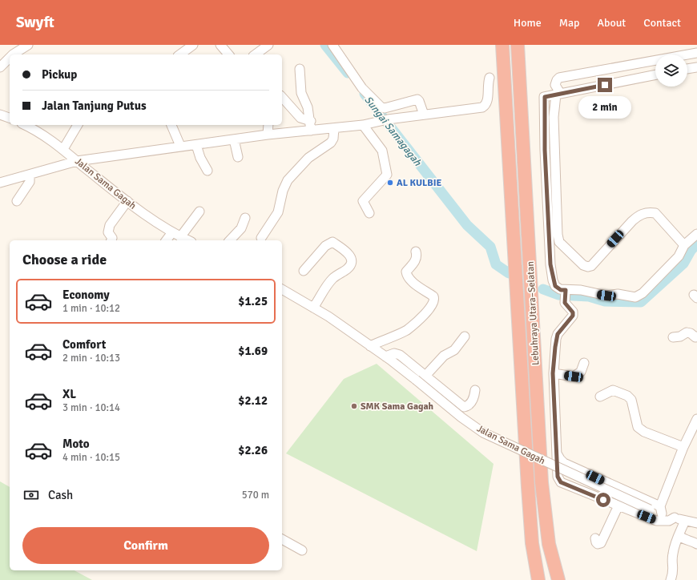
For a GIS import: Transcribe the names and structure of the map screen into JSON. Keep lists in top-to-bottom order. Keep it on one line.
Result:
{"streets":{"highway":["Lebuhraya Utara–Selatan"],"street":["Jalan Sama Gagah"]},"water":["Sungai Samagagah"],"places":["AL KULBIE","SMK Sama Gagah"],"page":{"header":"Swyft","nav":["Home","Map","About","Contact"],"banner":["Pickup","Jalan Tanjung Putus"],"bubble":"2 min","heading":"Choose a ride","list":[{"name":"Economy","note":"1 min · 10:12","value":"$1.25"},{"name":"Comfort","note":"2 min · 10:13","value":"$1.69"},{"name":"XL","note":"3 min · 10:14","value":"$2.12"},{"name":"Moto","note":"4 min · 10:15","value":"$2.26"}],"pay":["Cash","570 m"],"buttons":"Confirm"}}
